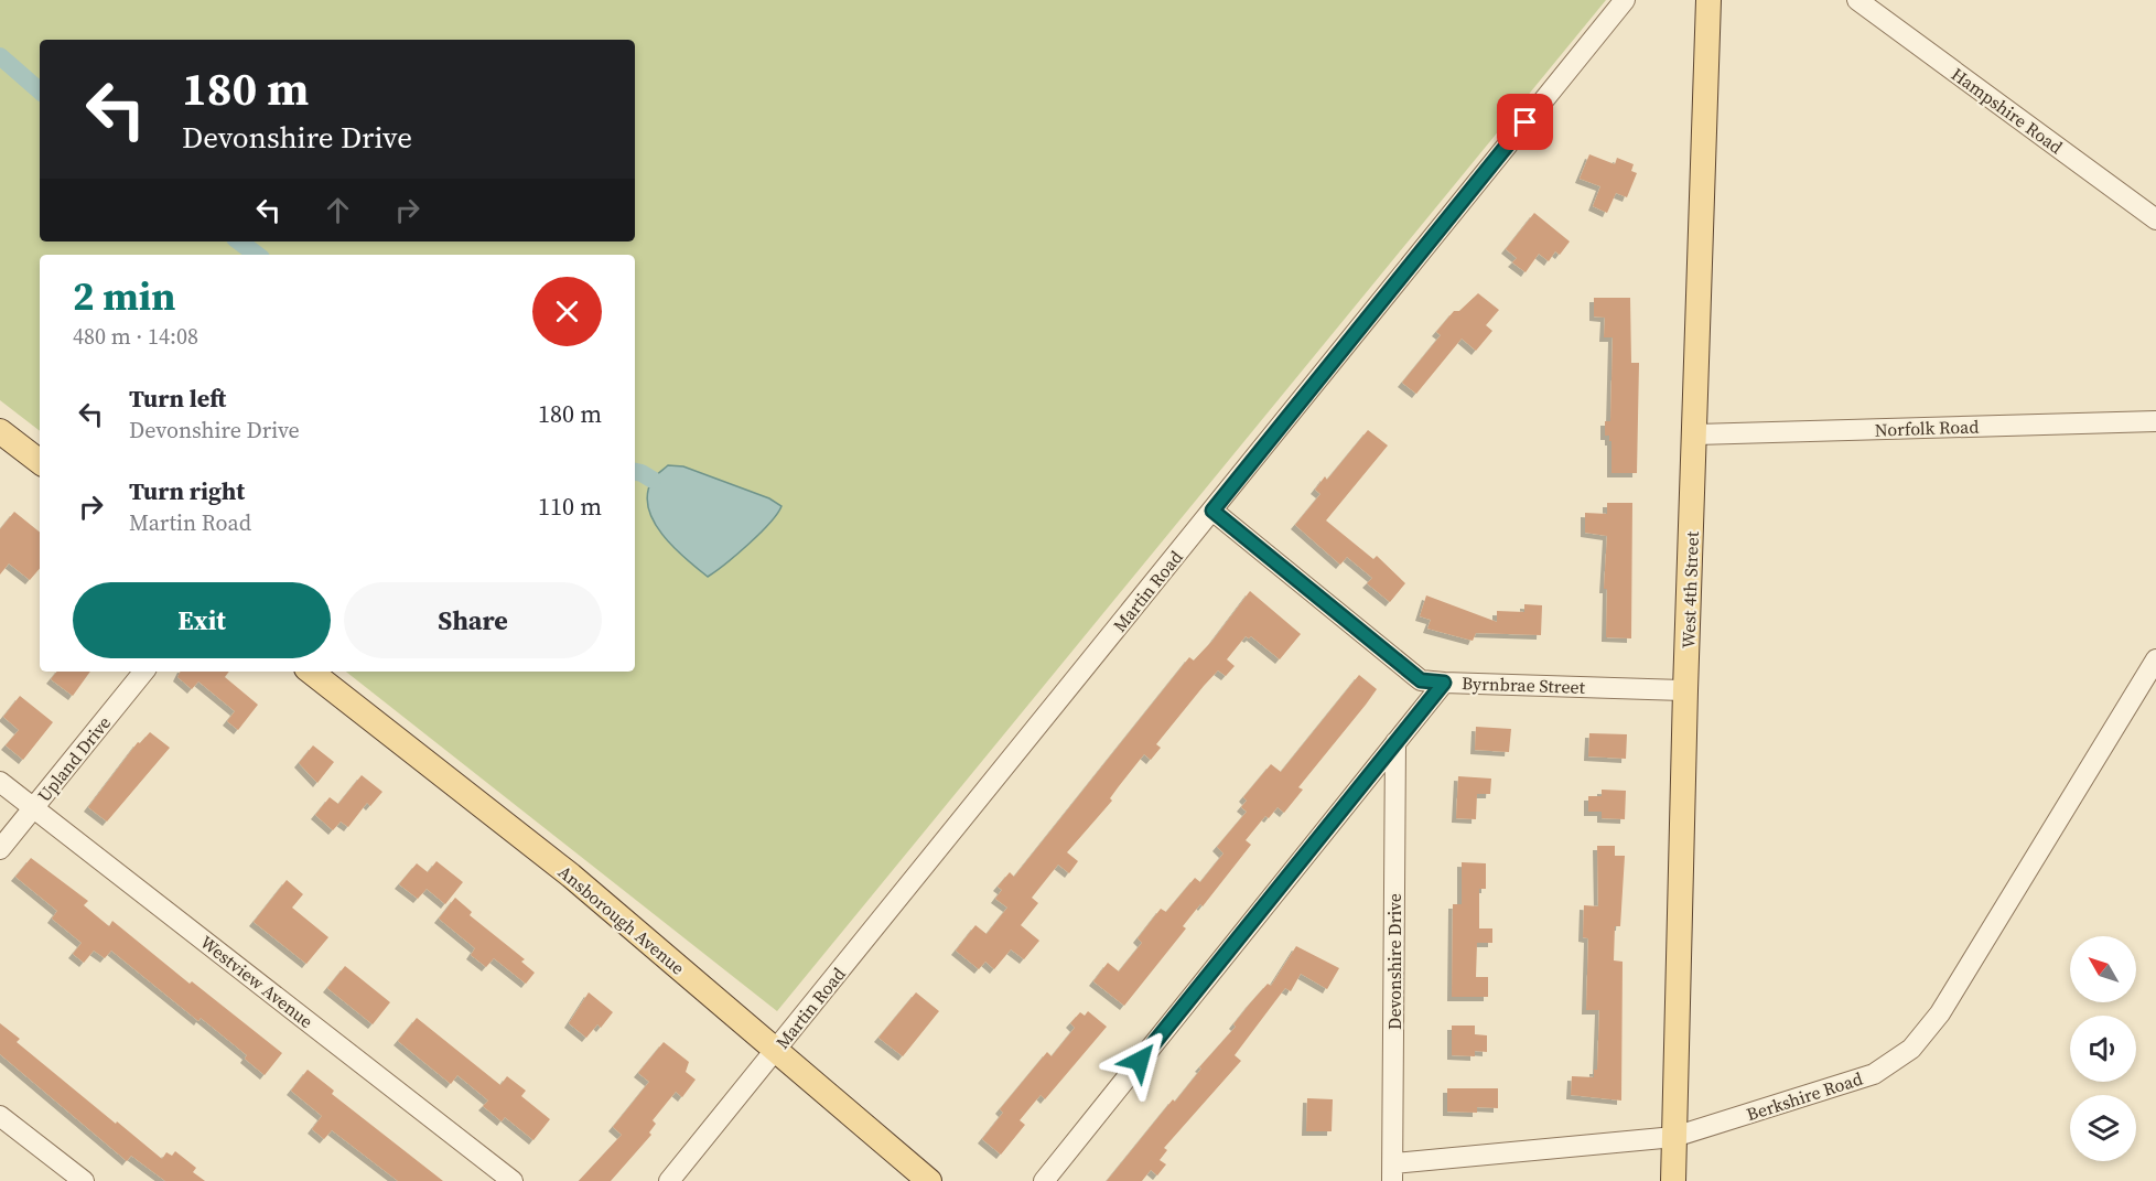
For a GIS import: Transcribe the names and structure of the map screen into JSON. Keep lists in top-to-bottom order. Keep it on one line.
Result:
{"streets":{"main road":["West 4th Street","Ansborough Avenue"],"street":["Hampshire Road","Norfolk Road","Martin Road","Byrnbrae Street","Upland Drive","Devonshire Drive","Westview Avenue","Berkshire Road"]},"crossings":[["Norfolk Road","West 4th Street"],["West 4th Street","Byrnbrae Street"],["West 4th Street","Berkshire Road"],["Martin Road","Ansborough Avenue"],["Byrnbrae Street","Devonshire Drive"],["Upland Drive","Westview Avenue"],["Devonshire Drive","Berkshire Road"]],"north":"top left","page":{"turn":["180 m","Devonshire Drive"],"heading":["2 min","480 m · 14:08"],"list":[{"name":"Turn left","note":"Devonshire Drive","value":"180 m"},{"name":"Turn right","note":"Martin Road","value":"110 m"}],"buttons":["Exit","Share"]}}
